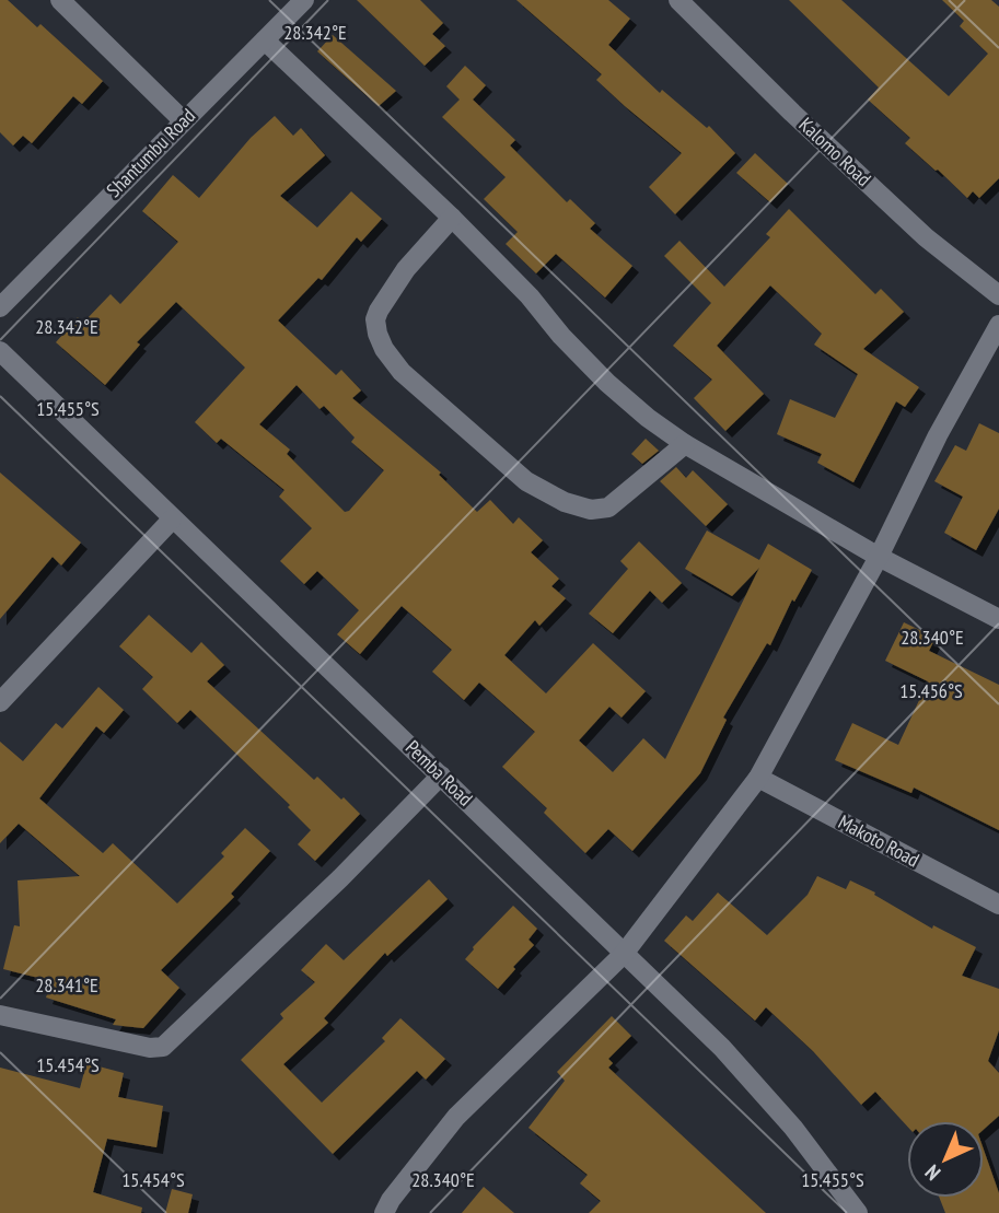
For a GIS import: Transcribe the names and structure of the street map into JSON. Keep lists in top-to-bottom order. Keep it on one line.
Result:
{"streets":{"street":["Kalomo Road","Shantumbu Road","Pemba Road","Makoto Road"]},"north":"bottom left","coordinates":["28.342°E","15.455°S","28.340°E","15.456°S","28.341°E","15.454°S"]}
